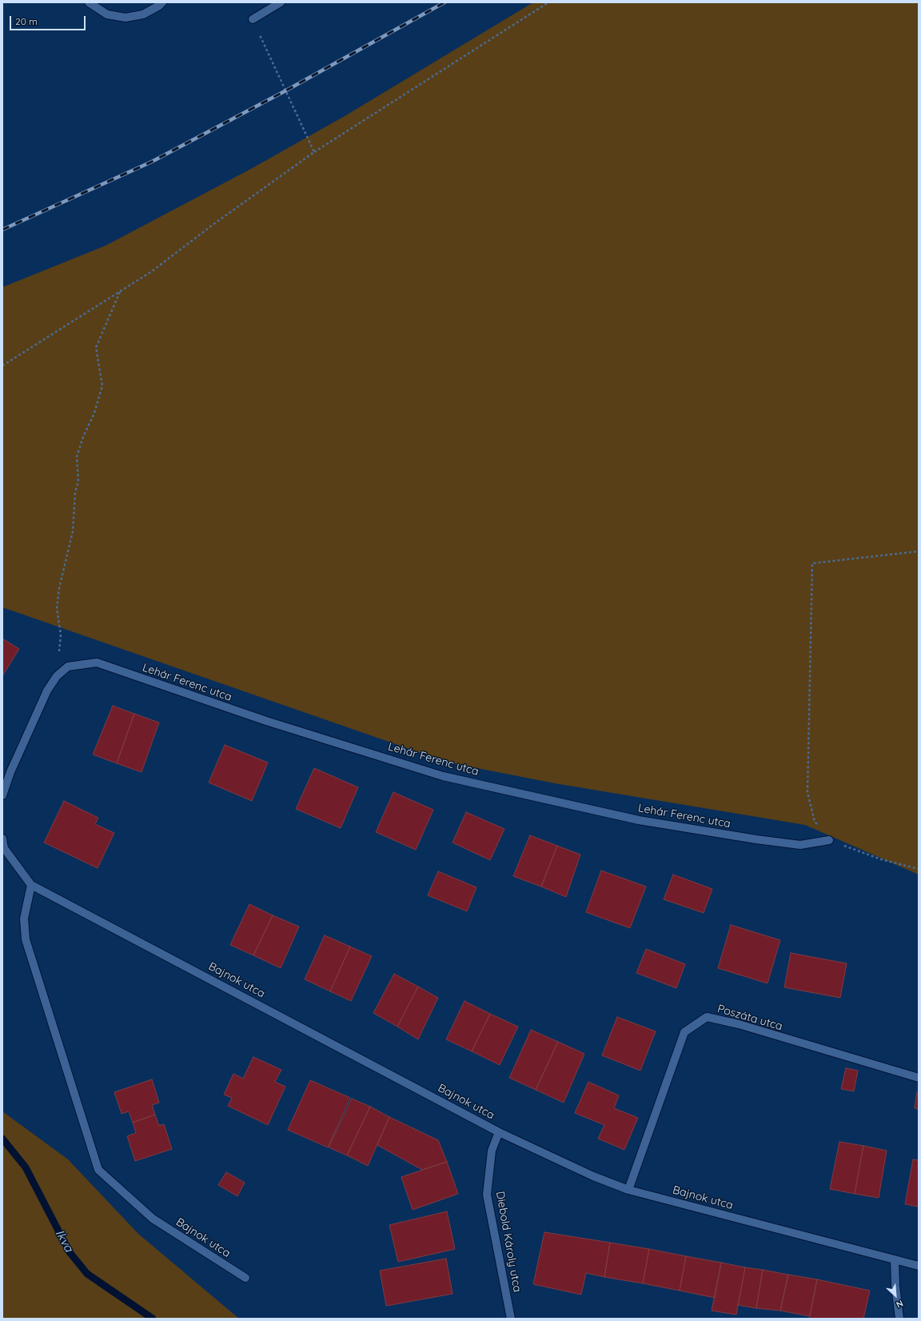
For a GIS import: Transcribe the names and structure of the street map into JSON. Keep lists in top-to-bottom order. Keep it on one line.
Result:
{"streets":{"street":["Lehár Ferenc utca","Bajnok utca","Poszáta utca","Diebold Károly utca"]},"crossings":[["Bajnok utca","Poszáta utca"],["Bajnok utca","Diebold Károly utca"]],"water":["Ikva"],"scale_bar":"20 m","north":"bottom right"}
